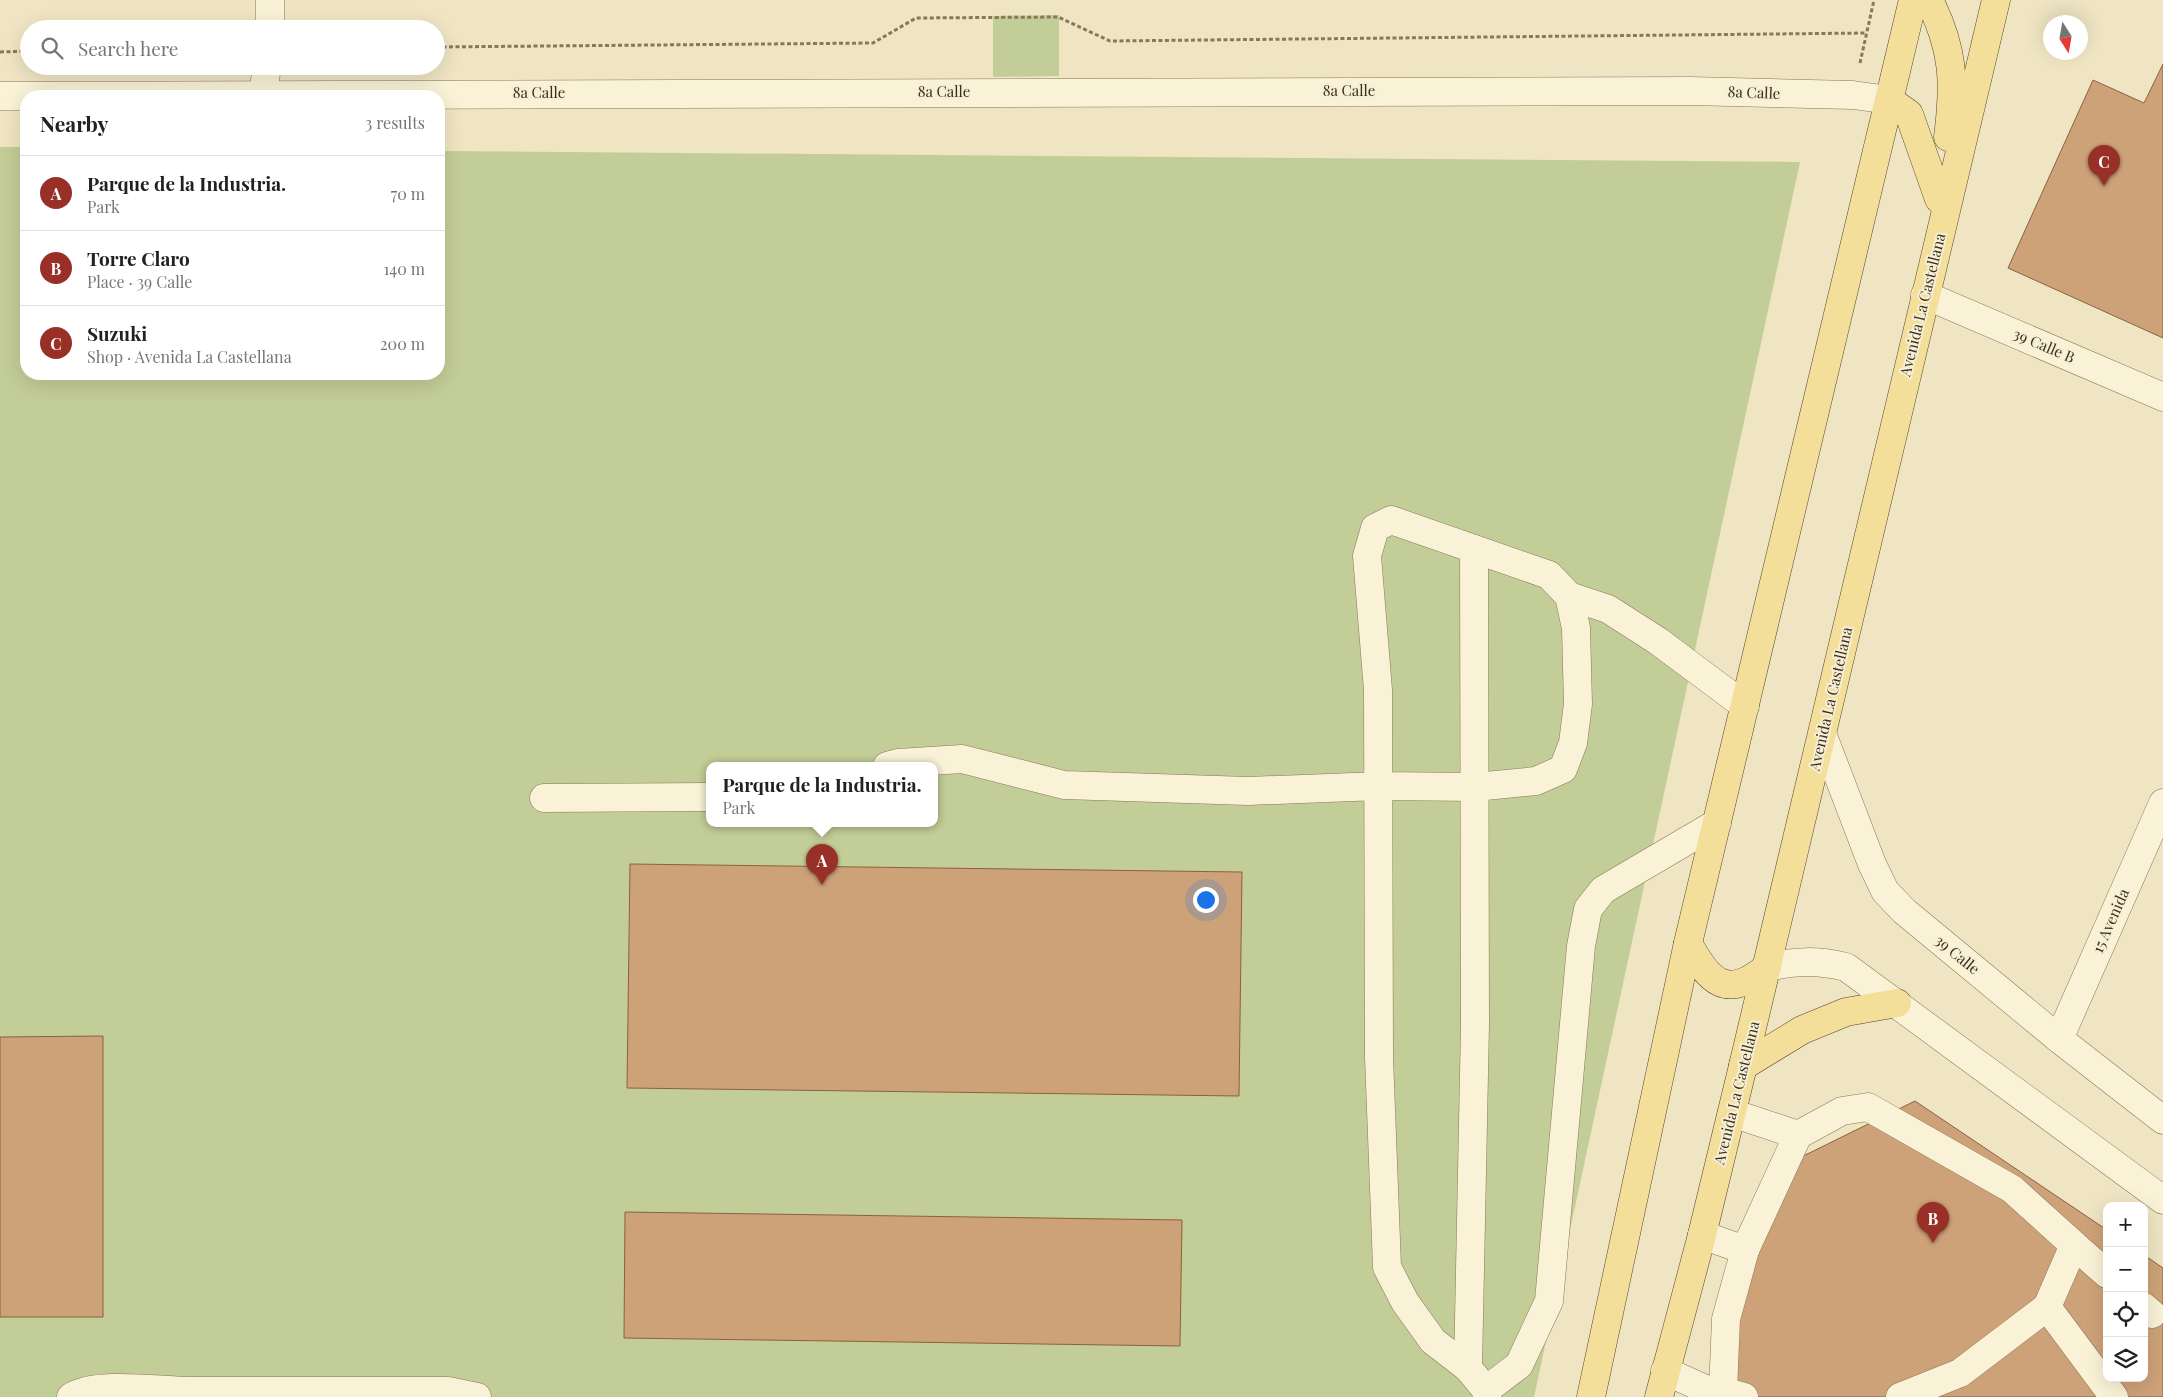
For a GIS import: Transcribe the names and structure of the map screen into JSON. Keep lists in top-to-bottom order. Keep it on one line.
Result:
{"streets":{"main road":["Avenida La Castellana"],"street":["8a Calle","39 Calle B","15 Avenida","39 Calle"]},"crossings":[["Avenida La Castellana","39 Calle B"],["Avenida La Castellana","39 Calle"],["15 Avenida","39 Calle"]],"north":"bottom","page":{"search":"Search here","heading":["Nearby","3 results"],"pins":["C","A","B"],"list":[{"mark":"A","name":"Parque de la Industria.","note":"Park","value":"70 m"},{"mark":"B","name":"Torre Claro","note":"Place · 39 Calle","value":"140 m"},{"mark":"C","name":"Suzuki","note":"Shop · Avenida La Castellana","value":"200 m"}],"popup":["Parque de la Industria.","Park"],"map_buttons":["+","−"]}}
